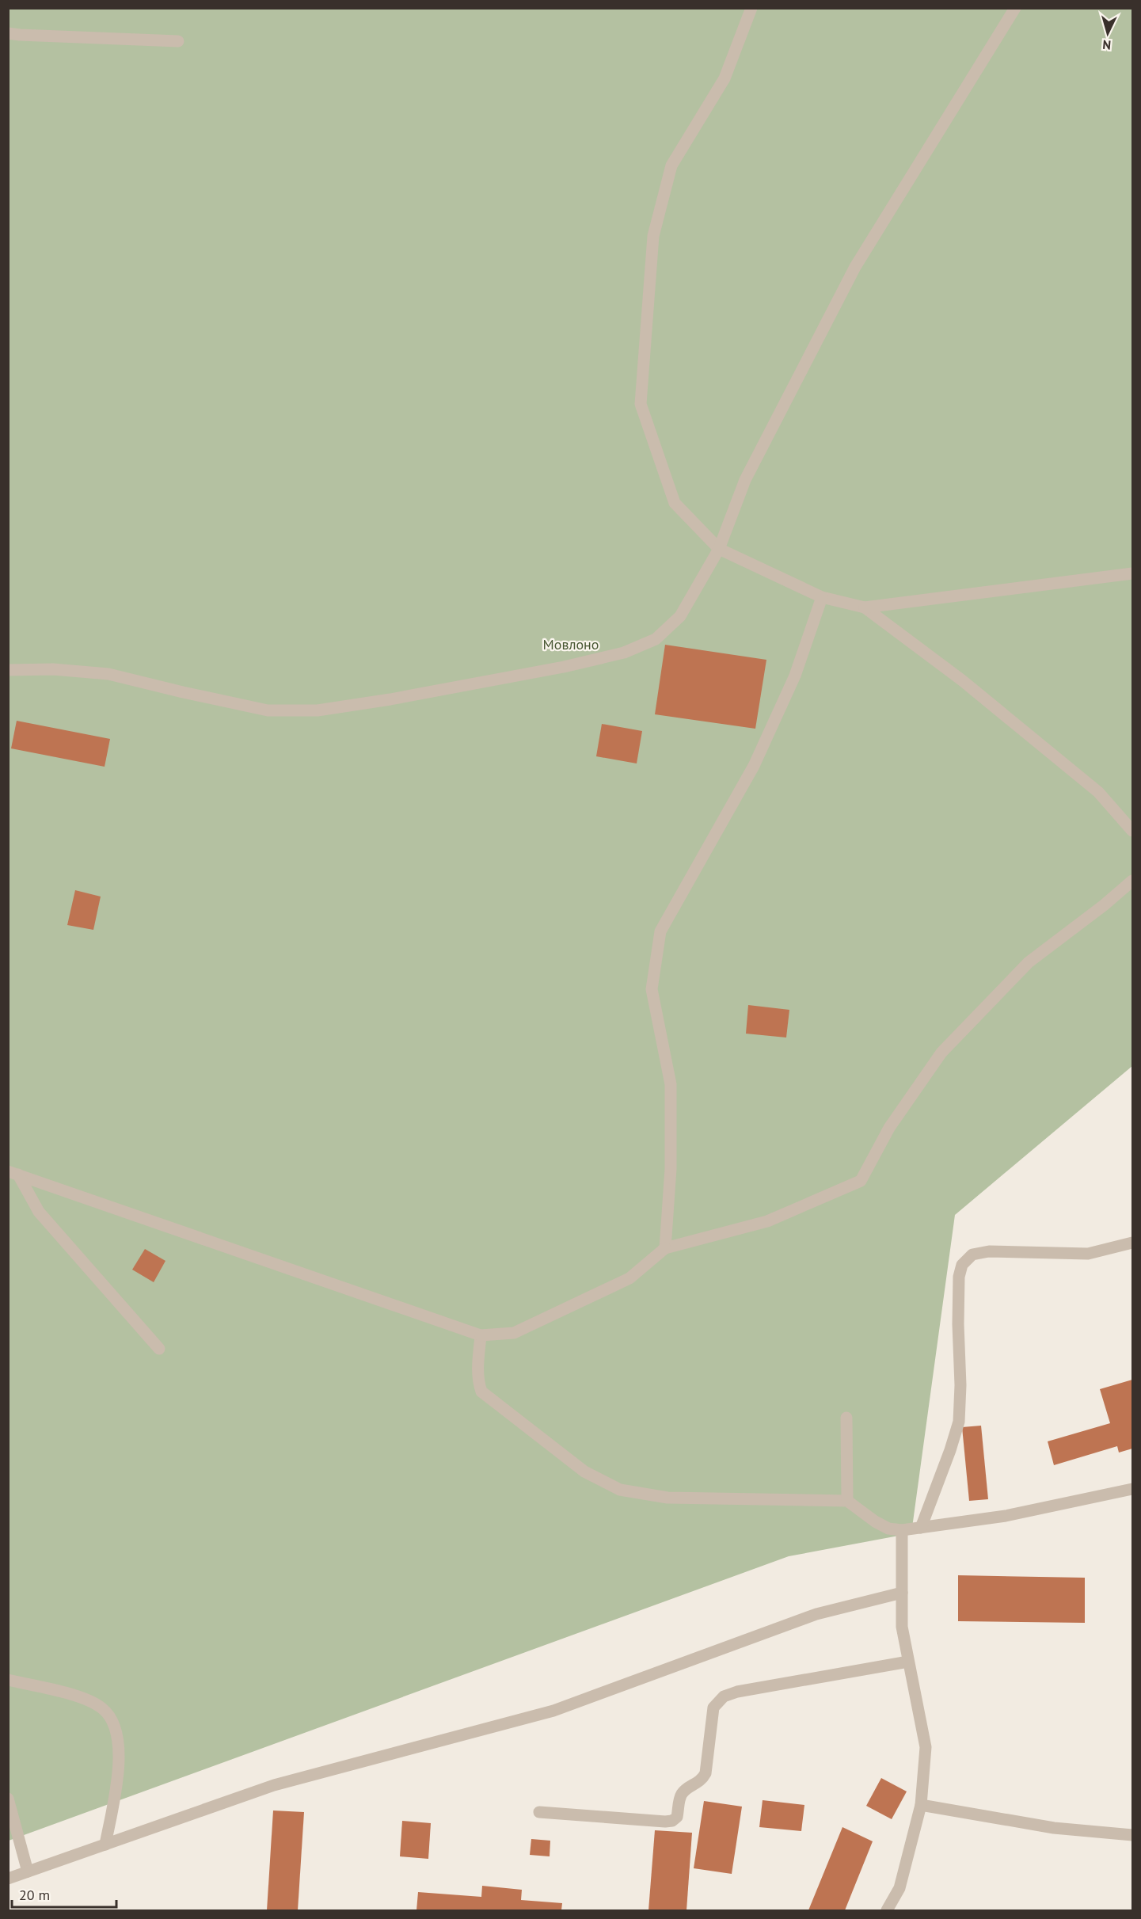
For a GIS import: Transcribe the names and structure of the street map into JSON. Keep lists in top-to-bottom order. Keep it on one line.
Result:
{"parks":["Мовлоно"],"scale_bar":"20 m","north":"bottom"}
